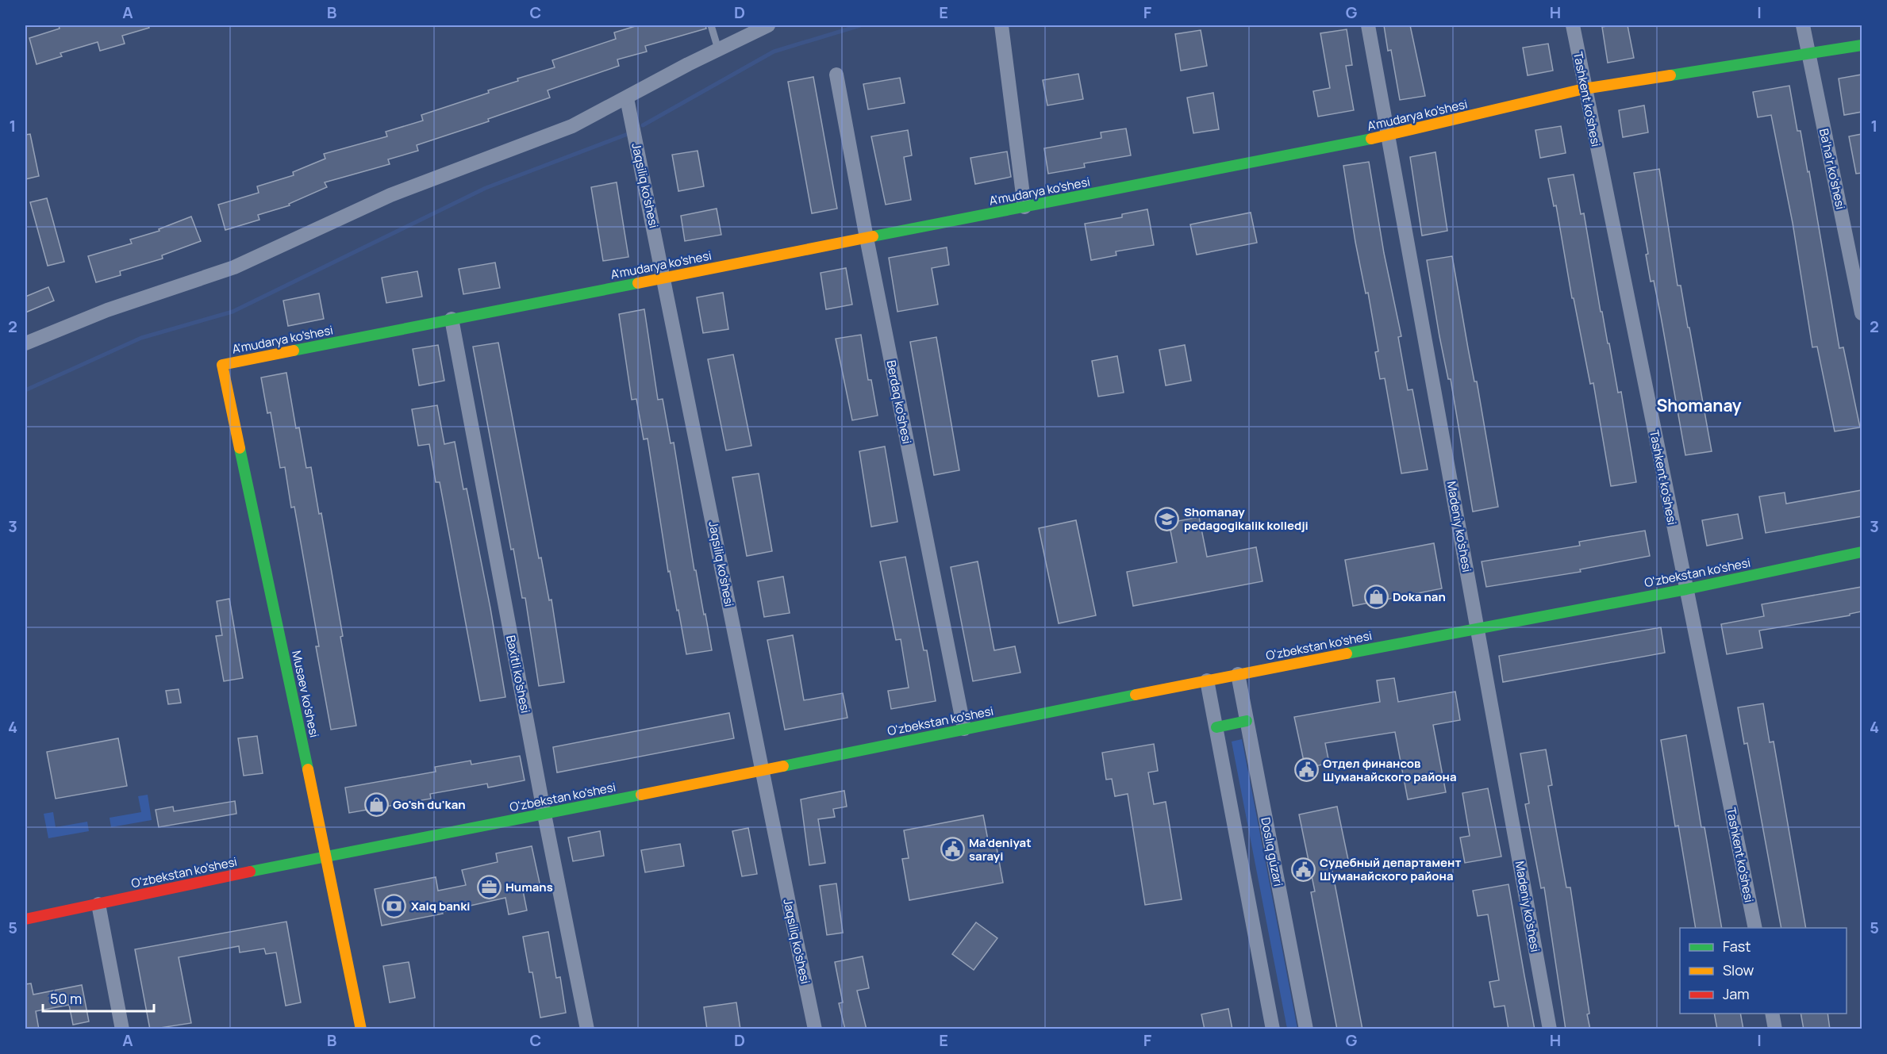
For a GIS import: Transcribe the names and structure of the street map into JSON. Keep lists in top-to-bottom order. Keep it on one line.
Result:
{"streets":{"street":["Tashkent ko'shesi","A'mudarya ko'shesi","Ba'ha'r ko'shesi","Jaqsiliq ko'shesi","Berdaq ko'shesi","Madeniy ko'shesi","O'zbekstan ko'shesi","Baxitli ko'shesi","Musaev ko'shesi","Doslıq gúzari"]},"crossings":[["Tashkent ko'shesi","A'mudarya ko'shesi"],["Tashkent ko'shesi","O'zbekstan ko'shesi"],["A'mudarya ko'shesi","Ba'ha'r ko'shesi"],["A'mudarya ko'shesi","Jaqsiliq ko'shesi"],["A'mudarya ko'shesi","Berdaq ko'shesi"],["A'mudarya ko'shesi","Madeniy ko'shesi"],["A'mudarya ko'shesi","Baxitli ko'shesi"],["A'mudarya ko'shesi","Musaev ko'shesi"],["Jaqsiliq ko'shesi","O'zbekstan ko'shesi"],["Berdaq ko'shesi","O'zbekstan ko'shesi"],["Madeniy ko'shesi","O'zbekstan ko'shesi"],["O'zbekstan ko'shesi","Baxitli ko'shesi"],["O'zbekstan ko'shesi","Musaev ko'shesi"],["O'zbekstan ko'shesi","Doslıq gúzari"]],"districts":["Shomanay"],"places":{"school or university":["Shomanay pedagogikalik kolledji"],"shop":["Doka nan","Go'sh du'kan"],"public building":["Отдел финансов Шуманайского района","Ma'deniyat sarayi","Судебный департамент Шуманайского района"],"office":["Humans"],"bank":["Xalq banki"]},"legend":["Fast","Slow","Jam"],"scale_bar":"50 m","grid":{"columns":["A","B","C","D","E","F","G","H","I"],"rows":["1","2","3","4","5"]}}
